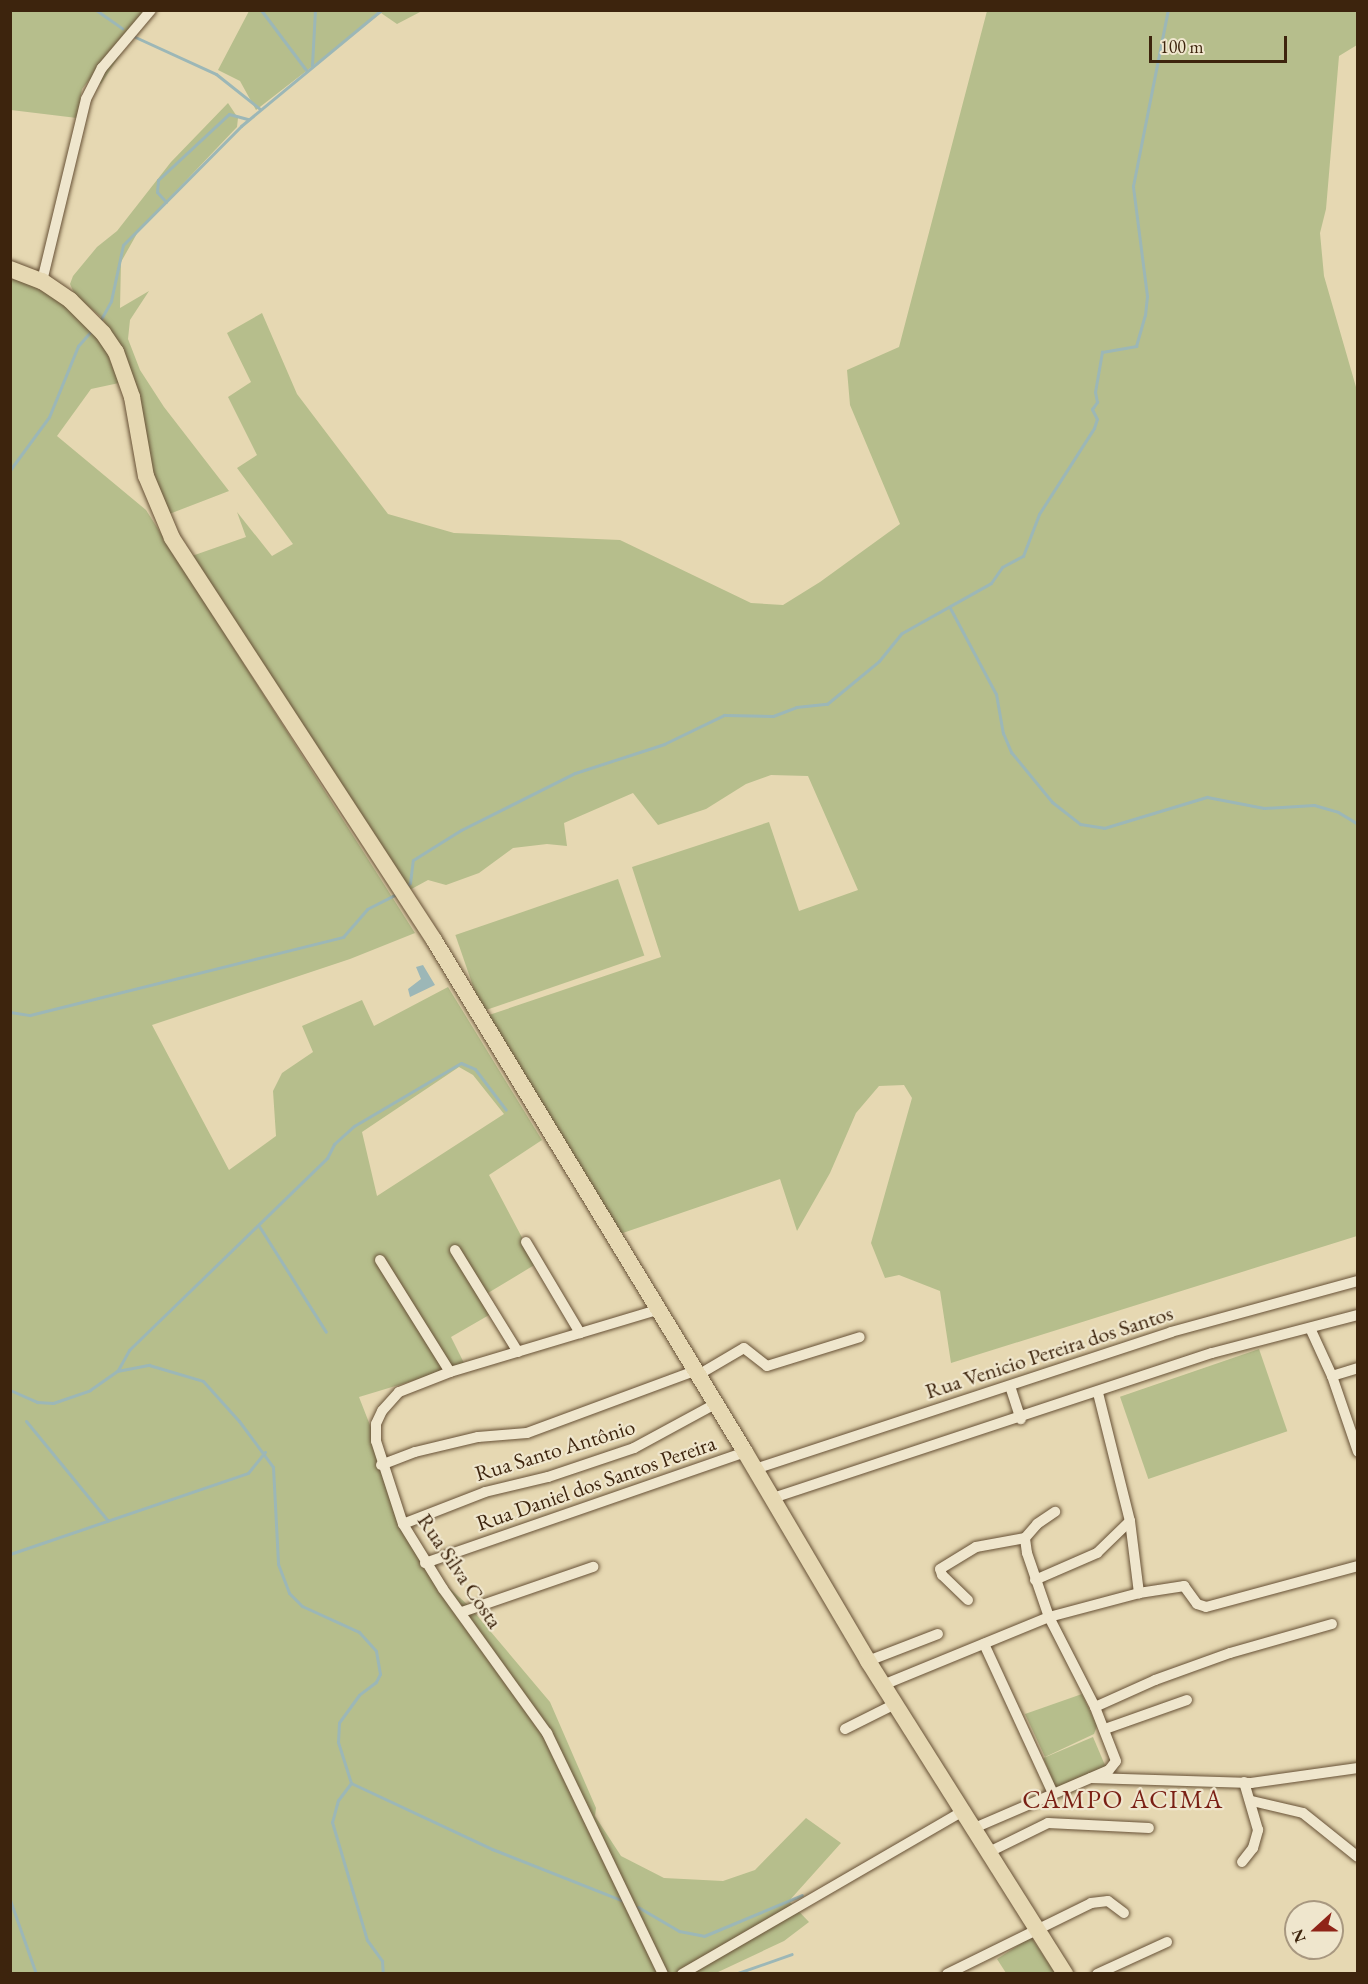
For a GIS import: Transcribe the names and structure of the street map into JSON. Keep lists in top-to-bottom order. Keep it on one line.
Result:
{"streets":{"street":["Rua Venicio Pereira dos Santos","Rua Santo Antônio","Rua Daniel dos Santos Pereira","Rua Silva Costa"]},"crossings":[["Rua Santo Antônio","Rua Silva Costa"],["Rua Daniel dos Santos Pereira","Rua Silva Costa"]],"districts":["CAMPO ACIMA"],"scale_bar":"100 m","north":"left"}
